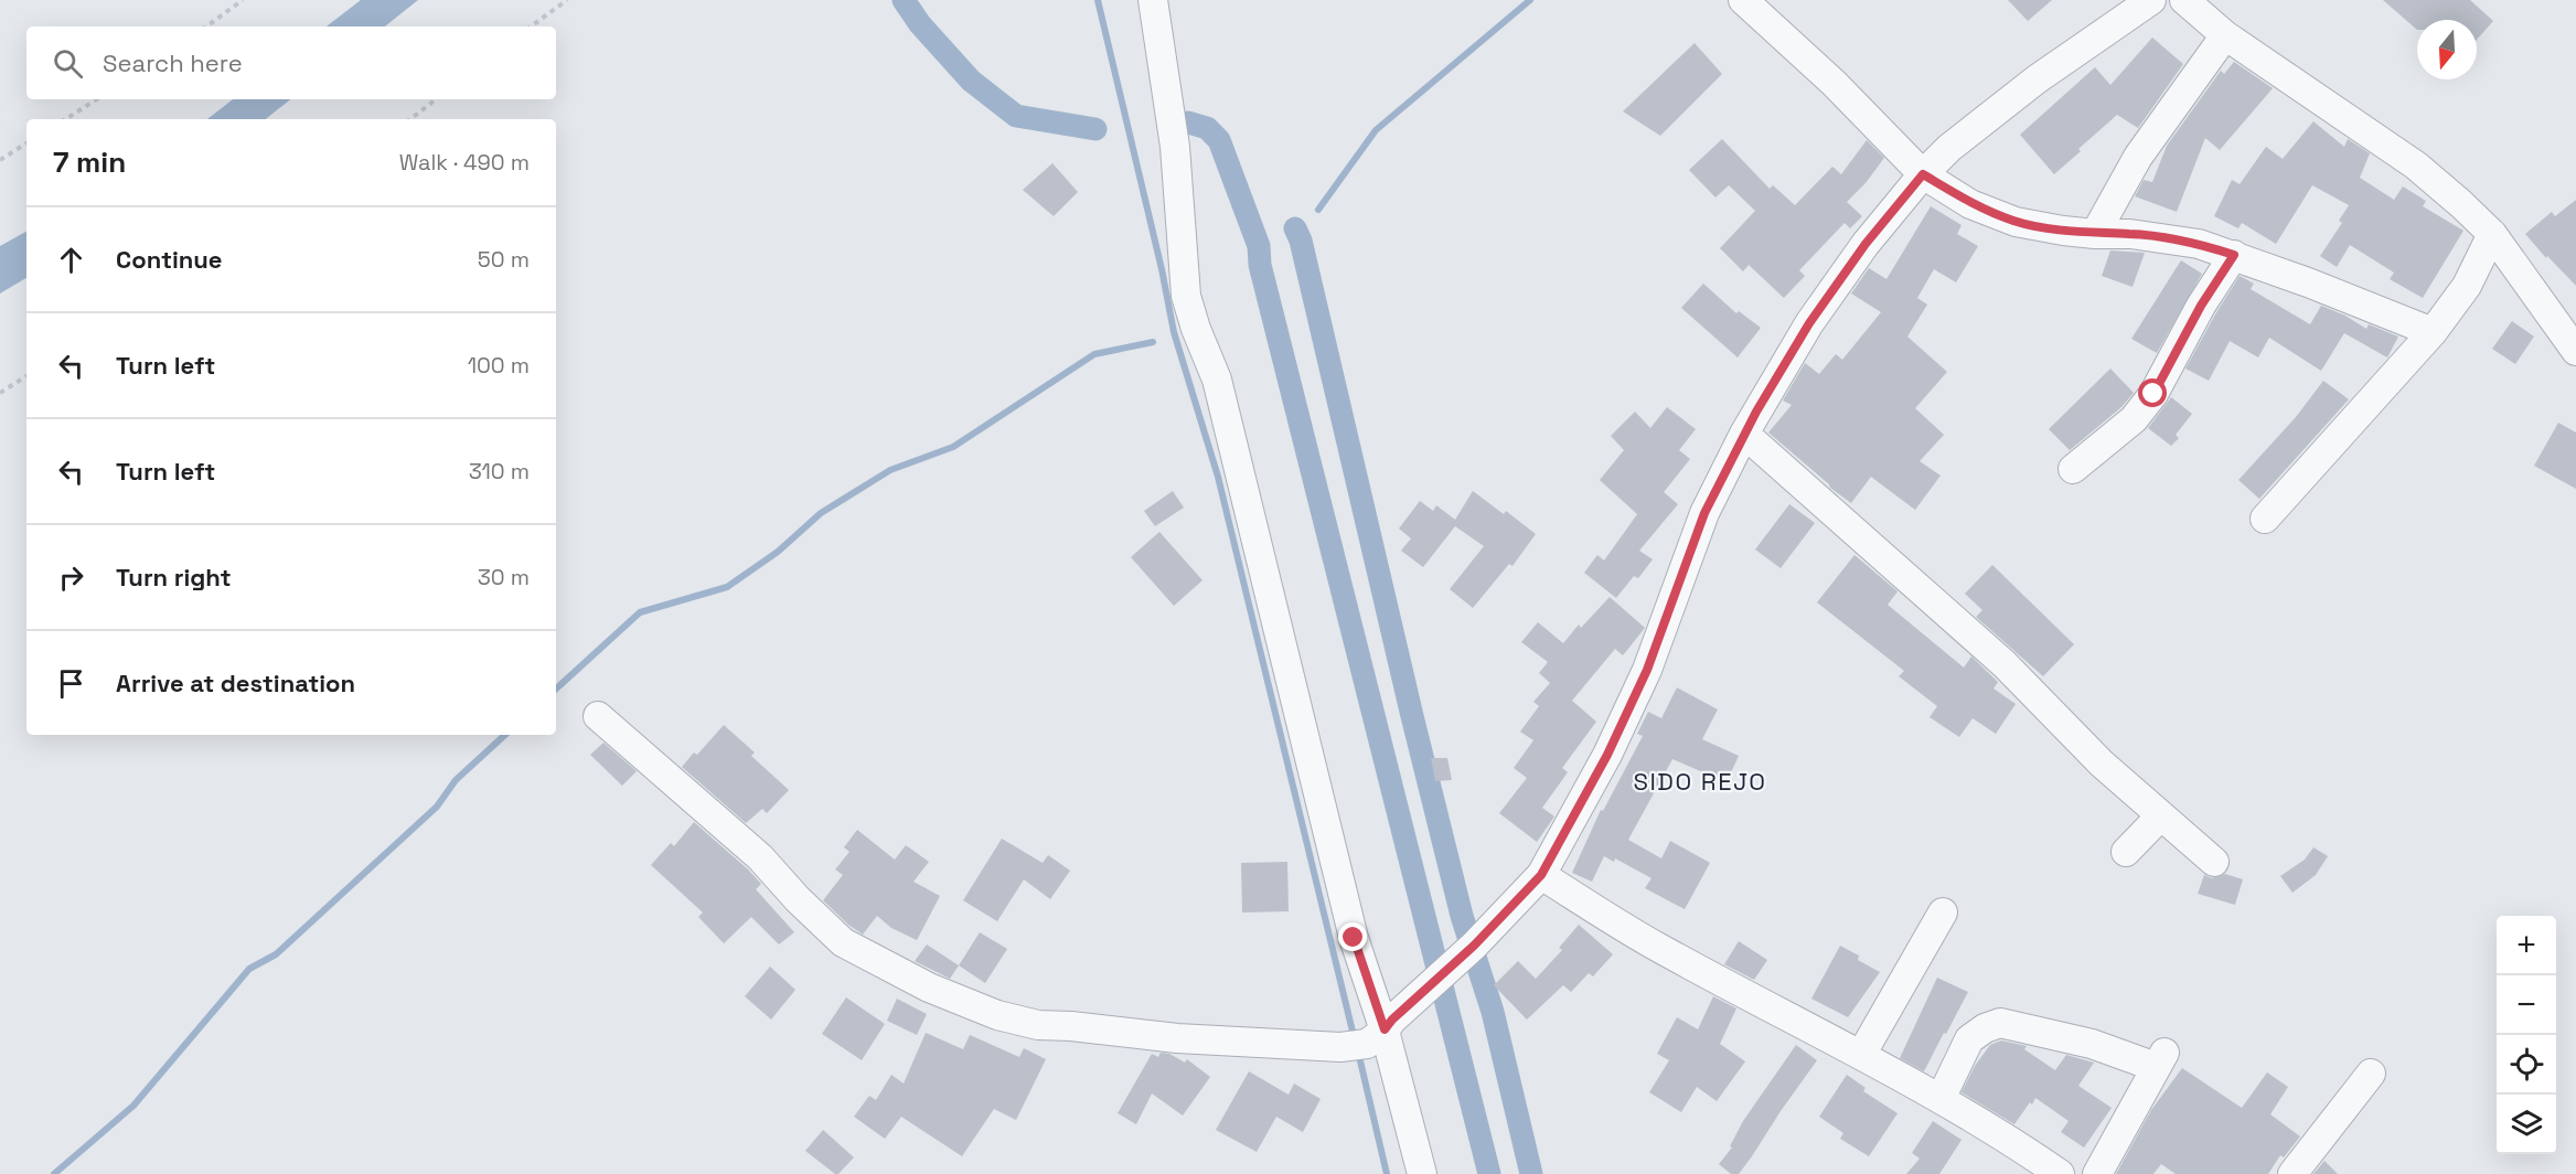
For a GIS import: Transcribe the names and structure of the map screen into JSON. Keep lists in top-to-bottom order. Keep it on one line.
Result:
{"districts":["SIDO REJO"],"north":"bottom","page":{"search":"Search here","heading":["7 min","Walk · 490 m"],"list":[["Continue","50 m"],["Turn left","100 m"],["Turn left","310 m"],["Turn right","30 m"],"Arrive at destination"],"map_buttons":["+","−"]}}
